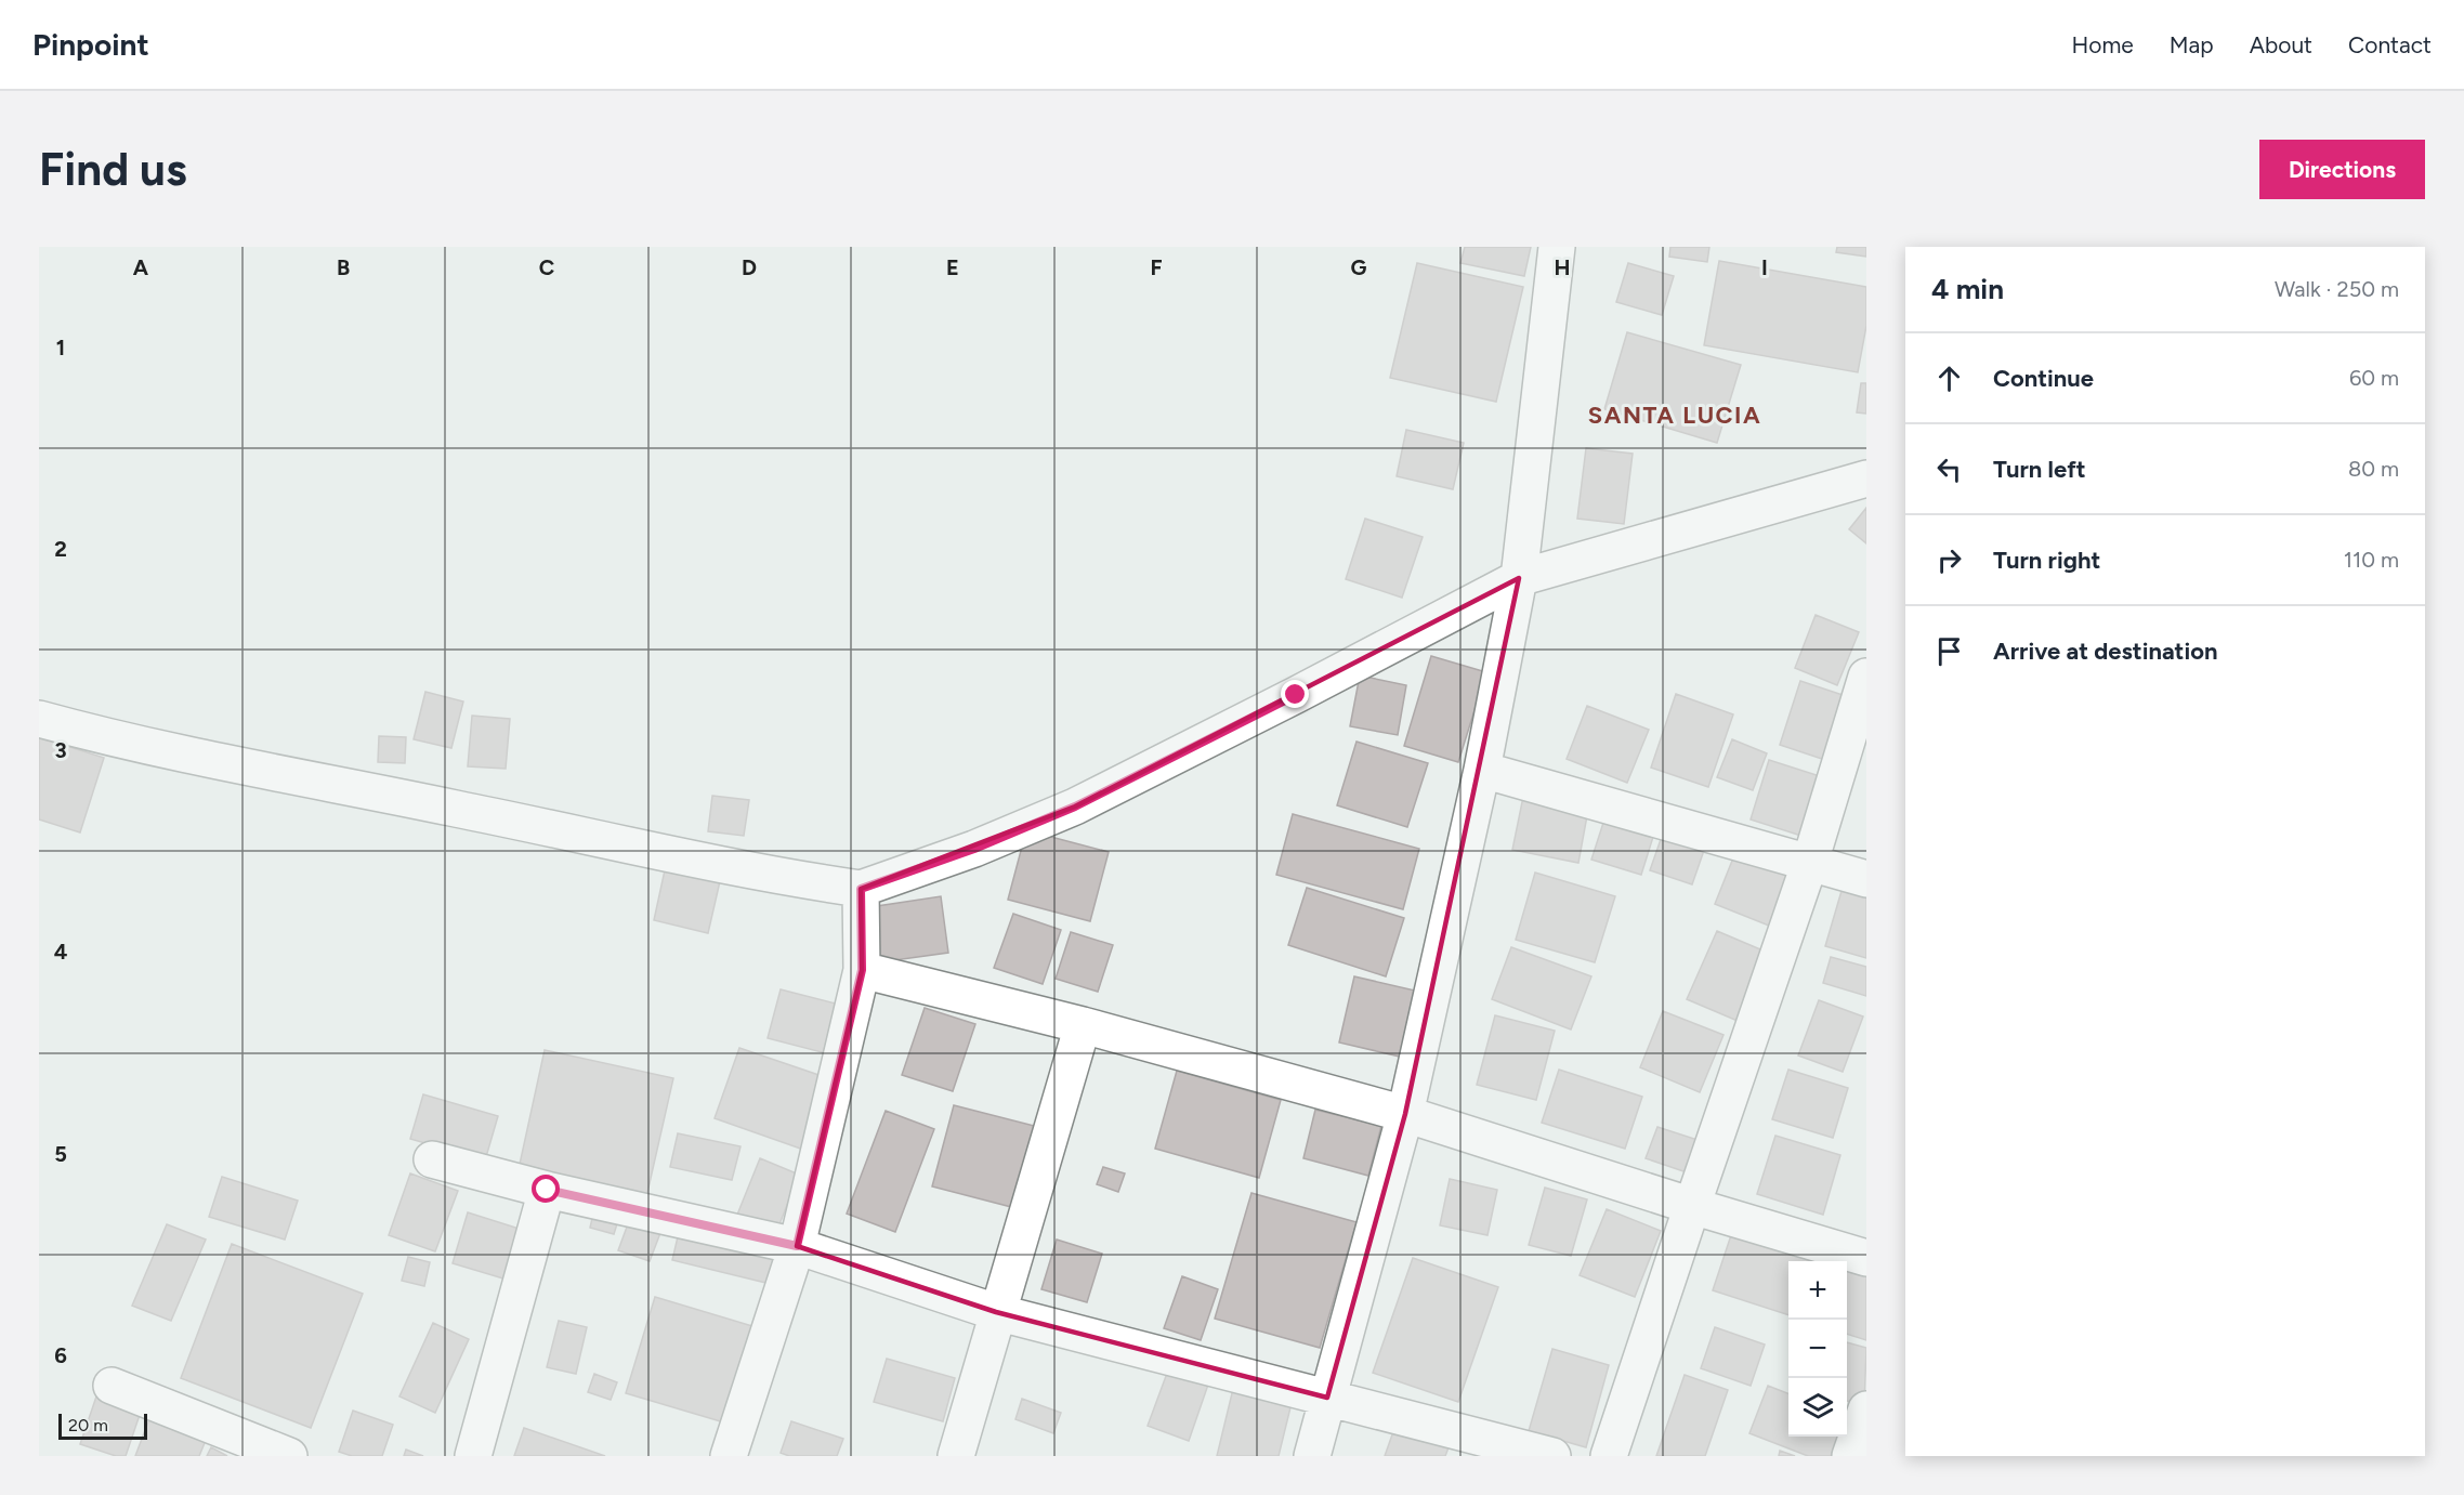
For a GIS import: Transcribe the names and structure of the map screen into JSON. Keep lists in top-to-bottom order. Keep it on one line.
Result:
{"districts":["SANTA LUCIA"],"scale_bar":"20 m","page":{"header":"Pinpoint","nav":["Home","Map","About","Contact"],"buttons":"Directions","title":"Find us","heading":["4 min","Walk · 250 m"],"list":[["Continue","60 m"],["Turn left","80 m"],["Turn right","110 m"],"Arrive at destination"],"map_buttons":["+","−"],"scale":"20 m"},"grid":{"columns":["A","B","C","D","E","F","G","H","I"],"rows":["1","2","3","4","5","6"]}}
